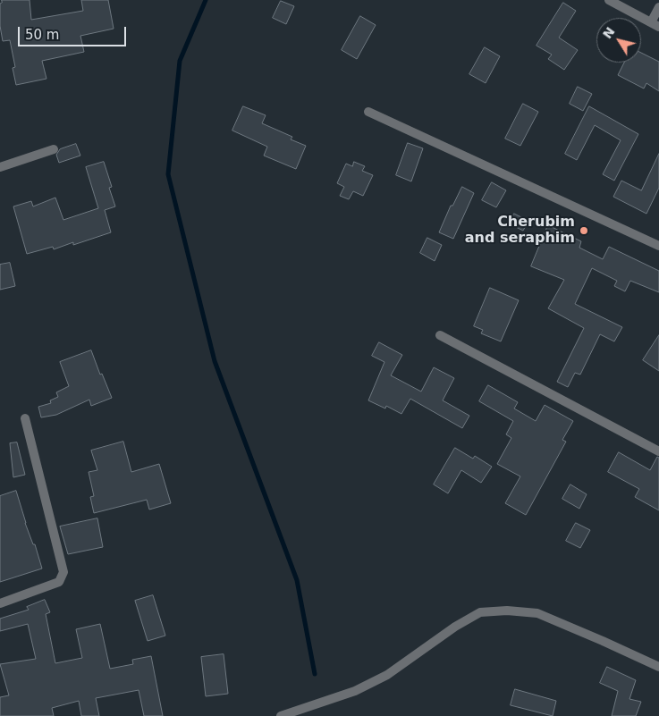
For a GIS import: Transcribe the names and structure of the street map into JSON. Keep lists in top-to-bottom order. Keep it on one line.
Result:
{"places":["Cherubim and seraphim"],"scale_bar":"50 m","north":"top left"}
